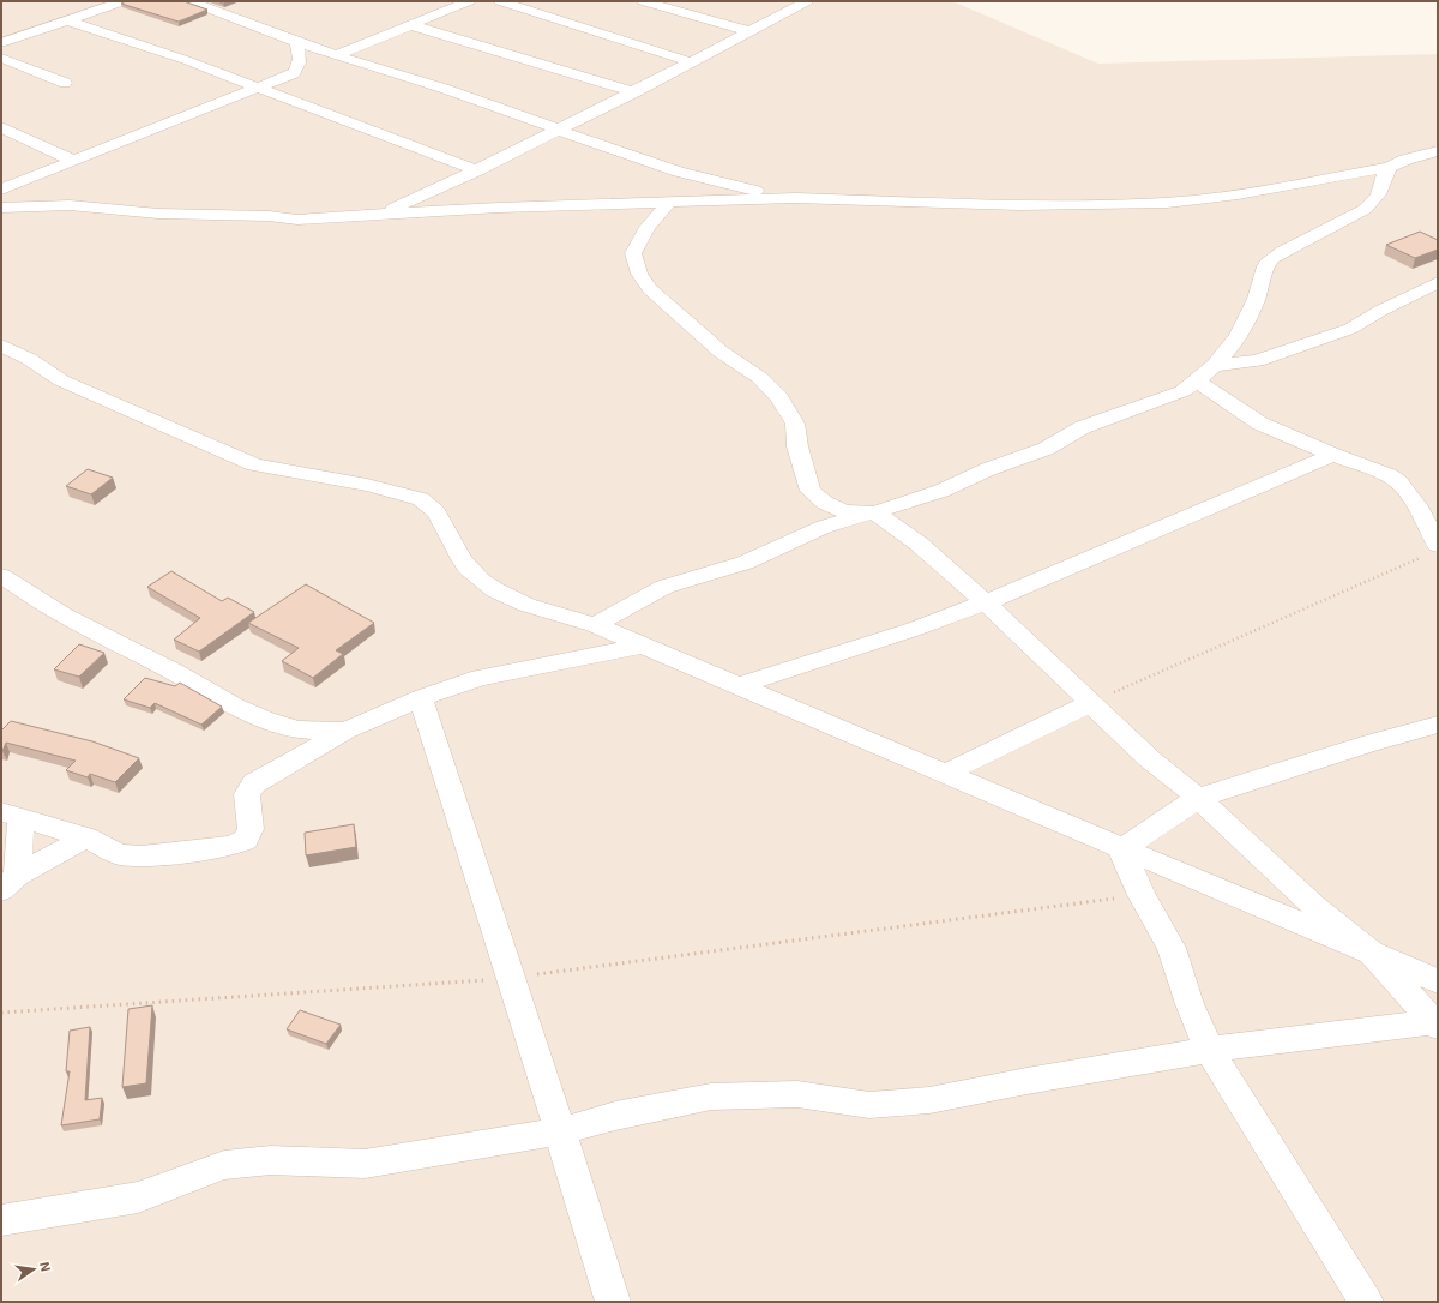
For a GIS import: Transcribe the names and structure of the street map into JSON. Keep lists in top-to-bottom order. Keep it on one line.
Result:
{"north":"right"}
